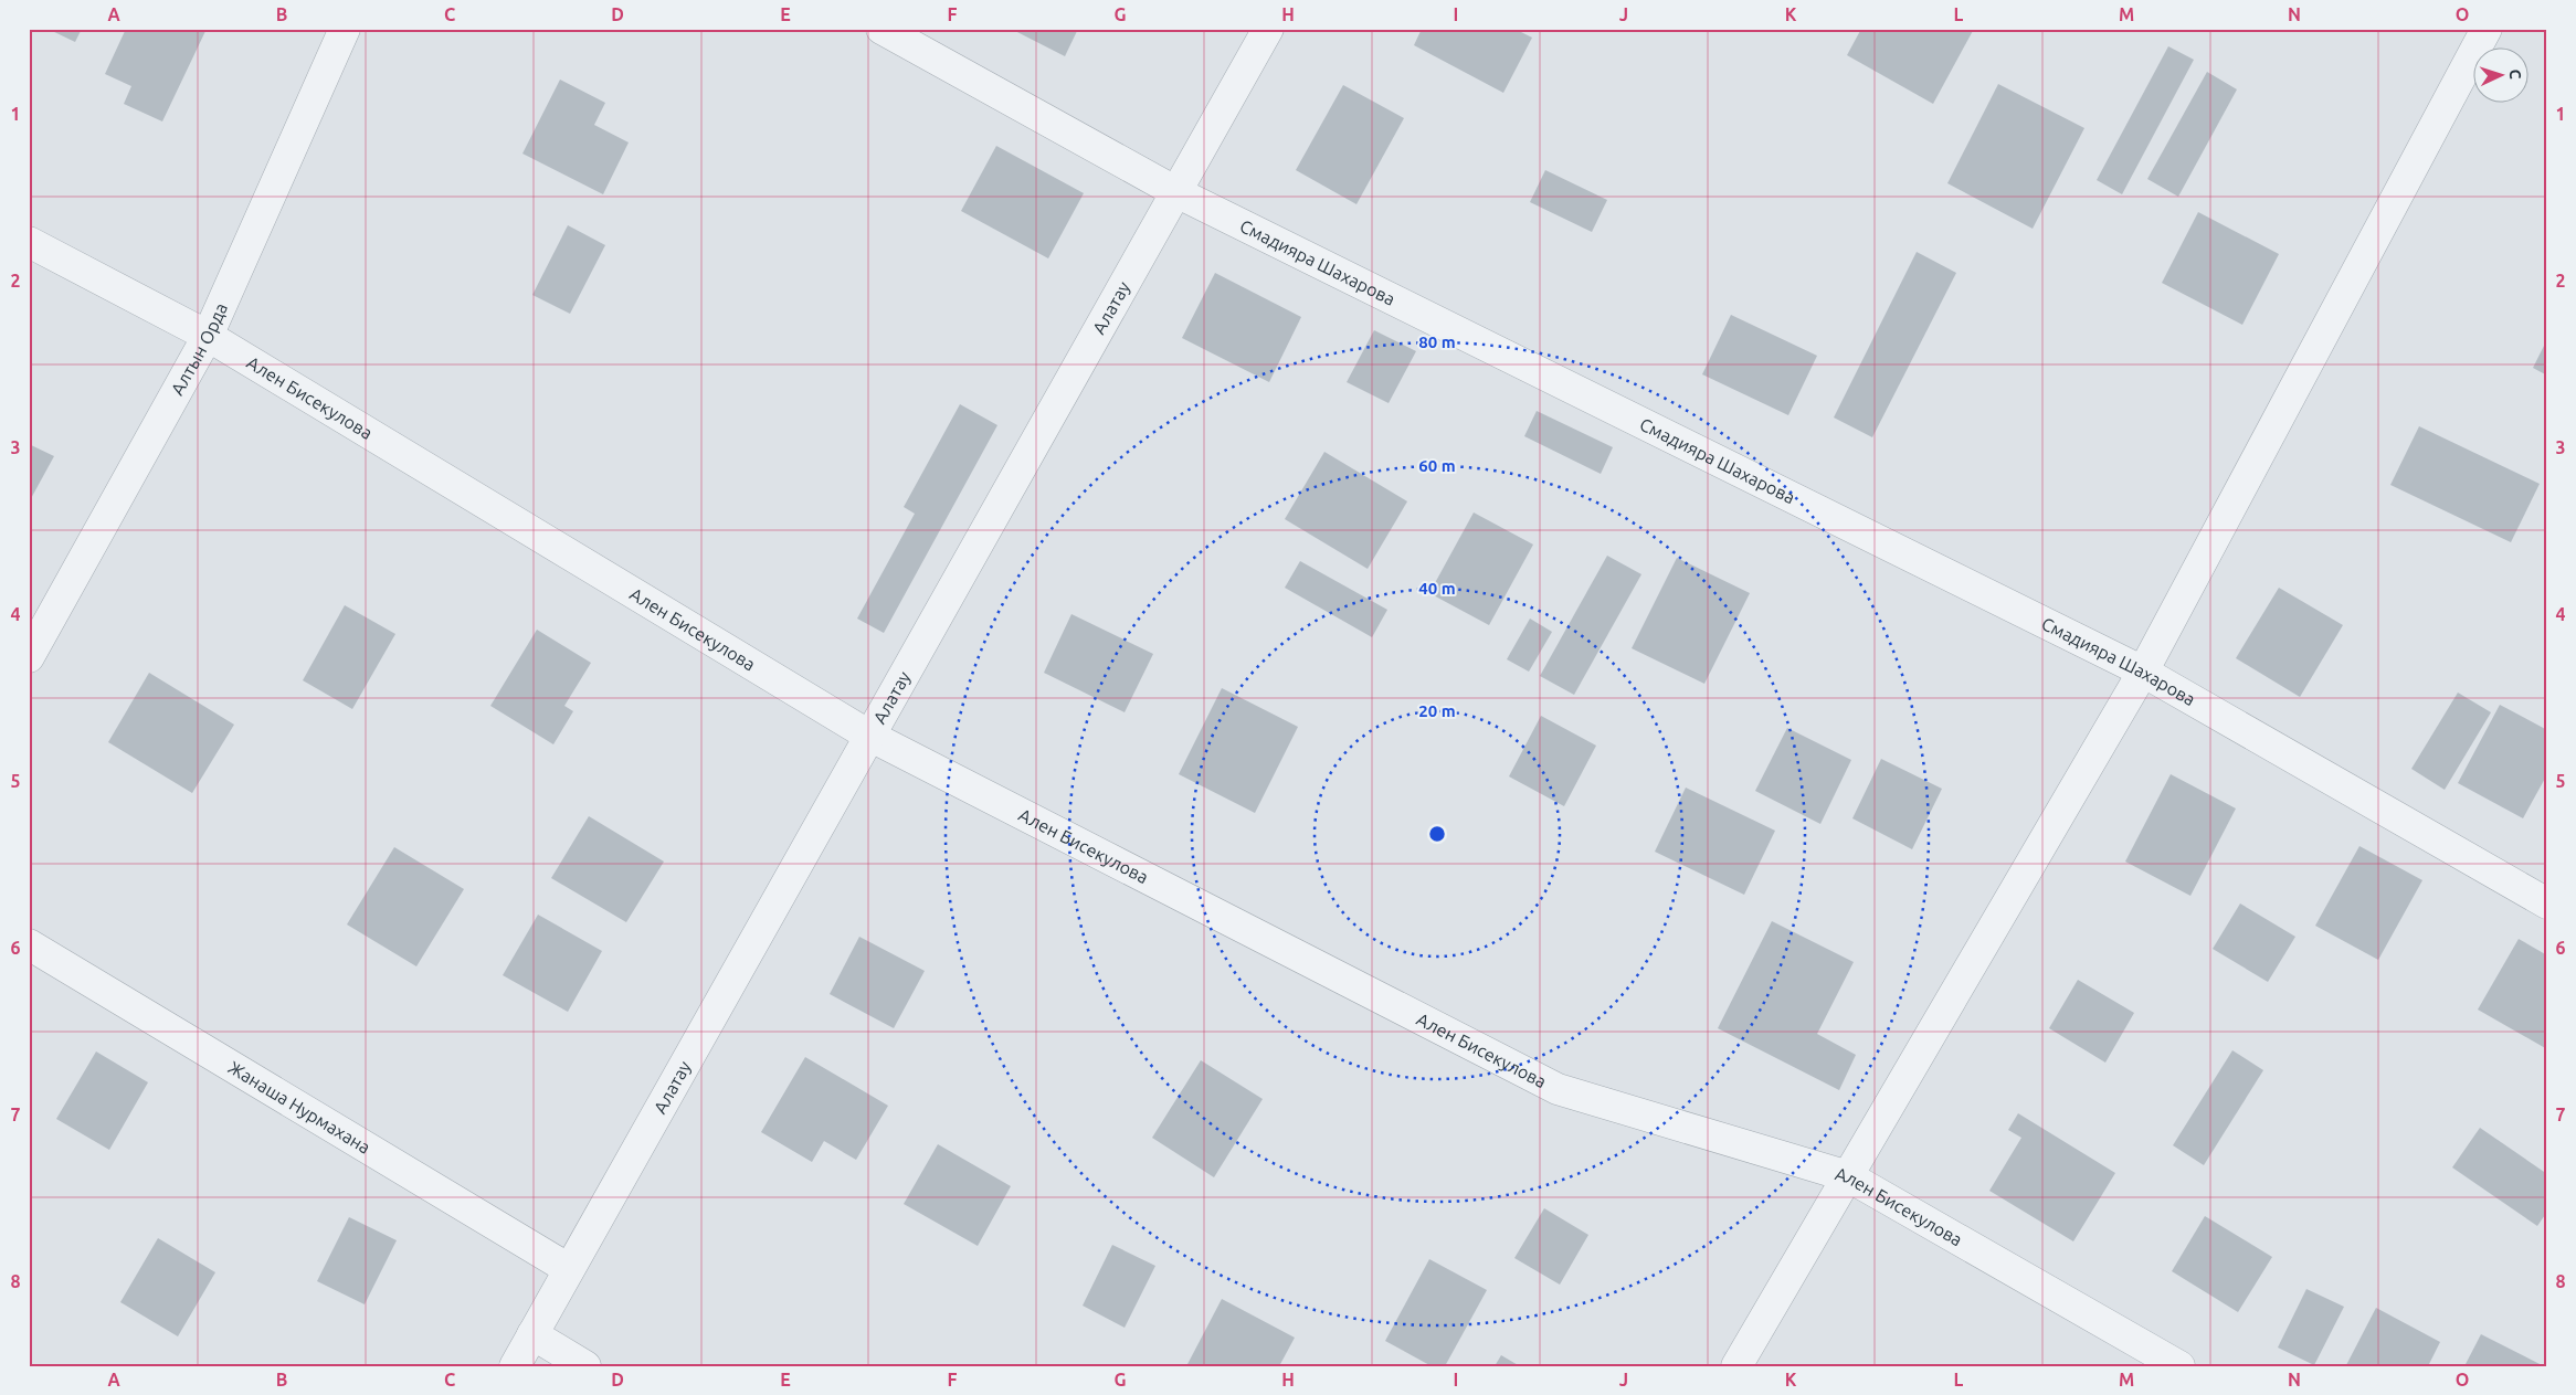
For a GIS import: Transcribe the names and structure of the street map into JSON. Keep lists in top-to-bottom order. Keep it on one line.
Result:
{"streets":{"street":["Смадияра Шахарова","Алатау","Алтын Орда","Ален Бисекулова","Жанаша Нурмахана"]},"crossings":[["Смадияра Шахарова","Алатау"],["Алатау","Ален Бисекулова"],["Алатау","Жанаша Нурмахана"],["Алтын Орда","Ален Бисекулова"]],"north":"right","grid":{"columns":["A","B","C","D","E","F","G","H","I","J","K","L","M","N","O"],"rows":["1","2","3","4","5","6","7","8"]},"rings":["80 m","60 m","40 m","20 m"]}
